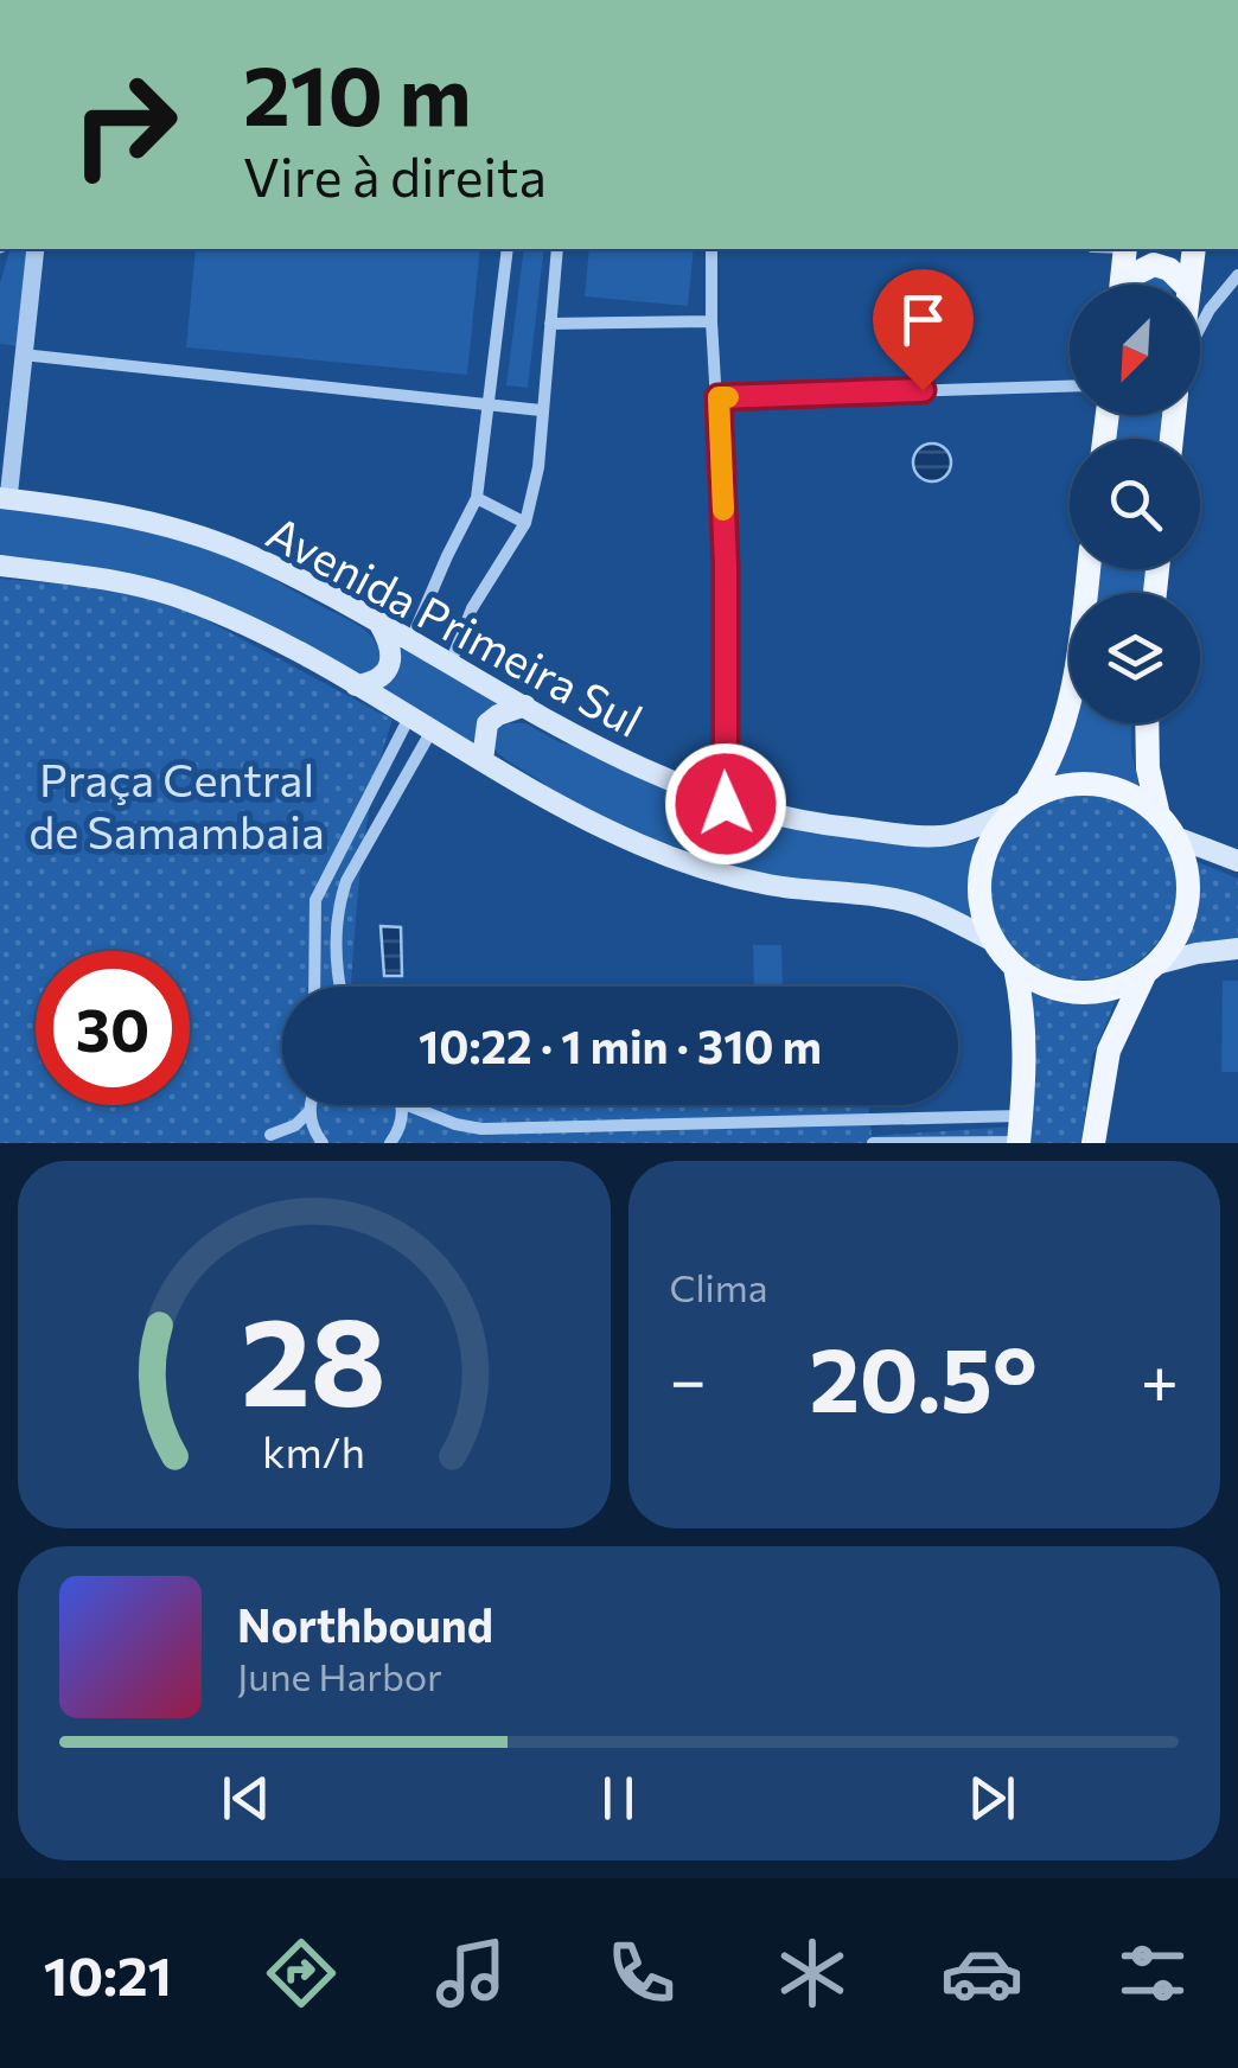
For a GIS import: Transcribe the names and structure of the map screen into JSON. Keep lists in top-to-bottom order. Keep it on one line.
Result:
{"streets":{"main road":["Avenida Primeira Sul"]},"parks":["Praça Central de Samambaia"],"north":"bottom left","page":{"turn":["210 m","Vire à direita"],"limit":"30","trip":"10:22 · 1 min · 310 m","tile":"Clima","heat":["−","20.5°","+"],"song":["Northbound","June Harbor"],"tabs":"10:21","gauge":["28","km/h"]}}
